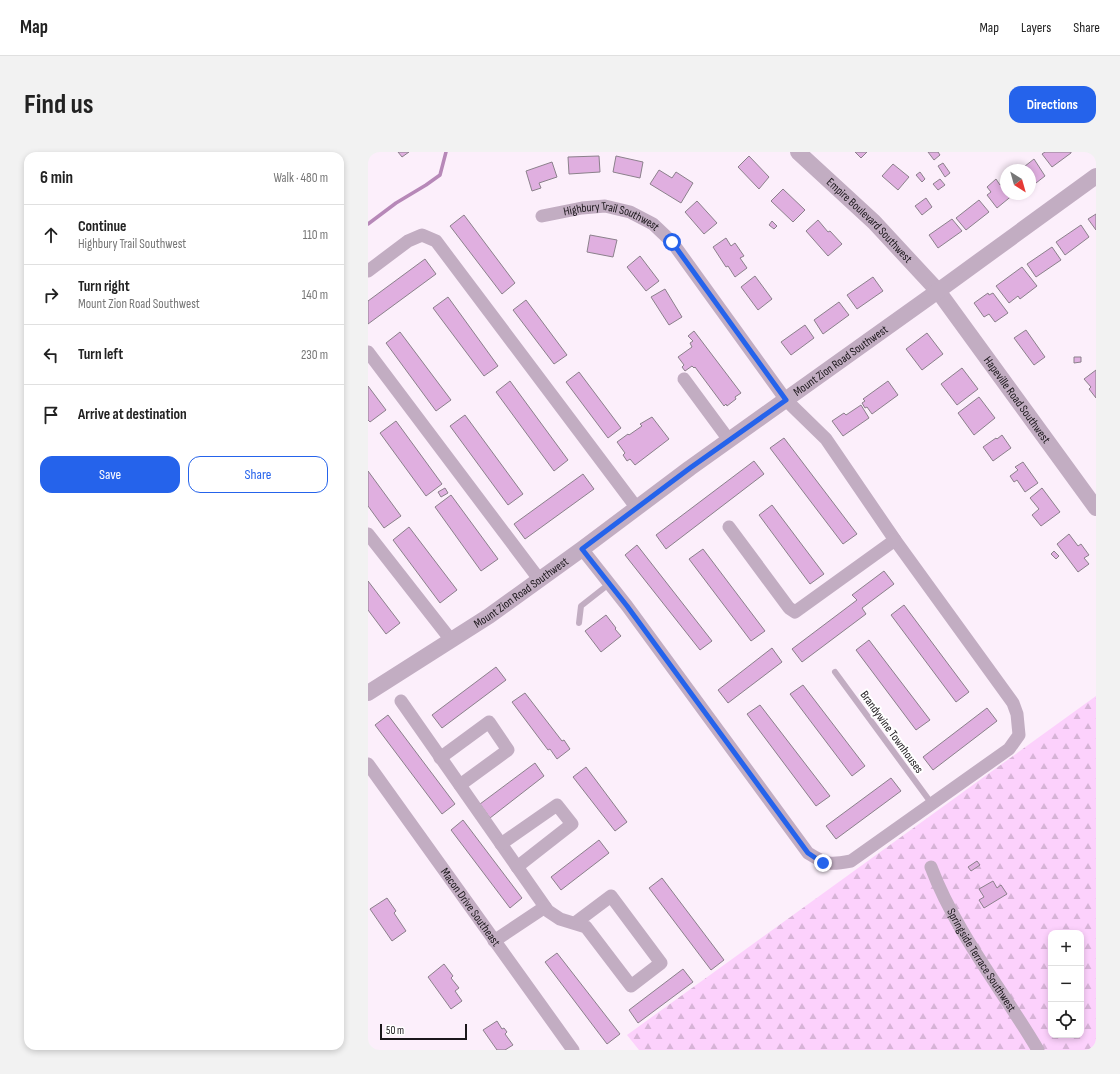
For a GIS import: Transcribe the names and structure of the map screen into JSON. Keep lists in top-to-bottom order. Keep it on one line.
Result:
{"streets":{"street":["Empire Boulevard Southwest","Highbury Trail Southwest","Mount Zion Road Southwest","Hapeville Road Southwest","Macon Drive Southeast","Springside Terrace Southwest"],"lane":["Brandywine Townhouses"]},"crossings":[["Empire Boulevard Southwest","Mount Zion Road Southwest"],["Empire Boulevard Southwest","Hapeville Road Southwest"],["Highbury Trail Southwest","Mount Zion Road Southwest"],["Highbury Trail Southwest","Brandywine Townhouses"],["Mount Zion Road Southwest","Hapeville Road Southwest"]],"scale_bar":"50 m","north":"bottom right","page":{"header":"Map","nav":["Map","Layers","Share"],"buttons":["Directions",["Save","Share"]],"title":"Find us","heading":["6 min","Walk · 480 m"],"list":[["Continue","Highbury Trail Southwest","110 m"],["Turn right","Mount Zion Road Southwest","140 m"],["Turn left","230 m"],"Arrive at destination"],"map_buttons":["+","−"],"scale":"50 m"}}
